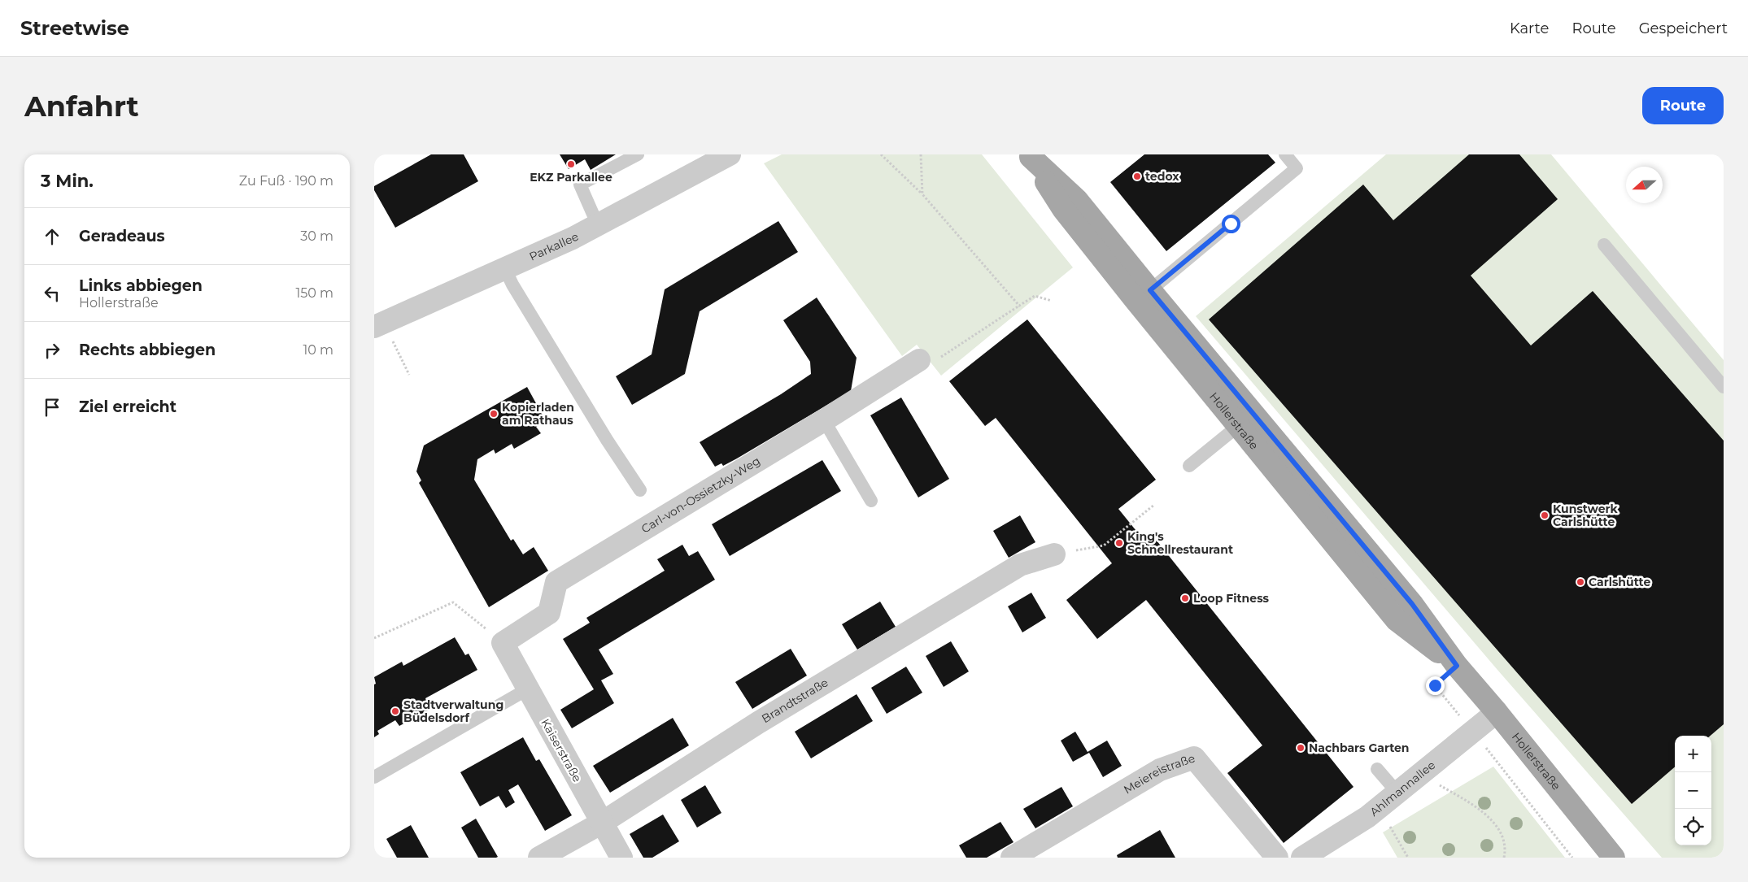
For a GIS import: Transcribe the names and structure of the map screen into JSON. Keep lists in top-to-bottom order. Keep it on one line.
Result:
{"streets":{"main road":["Hollerstraße"],"street":["Parkallee","Carl-von-Ossietzky-Weg","Brandtstraße","Kaiserstraße","Meiereistraße","Ahlmannallee"]},"crossings":[["Hollerstraße","Ahlmannallee"],["Carl-von-Ossietzky-Weg","Kaiserstraße"],["Brandtstraße","Kaiserstraße"]],"places":["EKZ Parkallee","tedox","Kopierladen am Rathaus","Kunstwerk Carlshütte","King's Schnellrestaurant","Carlshütte","Loop Fitness","Stadtverwaltung Büdelsdorf","Nachbars Garten"],"north":"left","page":{"header":"Streetwise","nav":["Karte","Route","Gespeichert"],"buttons":"Route","title":"Anfahrt","heading":["3 Min.","Zu Fuß · 190 m"],"list":[["Geradeaus","30 m"],["Links abbiegen","Hollerstraße","150 m"],["Rechts abbiegen","10 m"],"Ziel erreicht"],"map_buttons":["+","−"]}}
